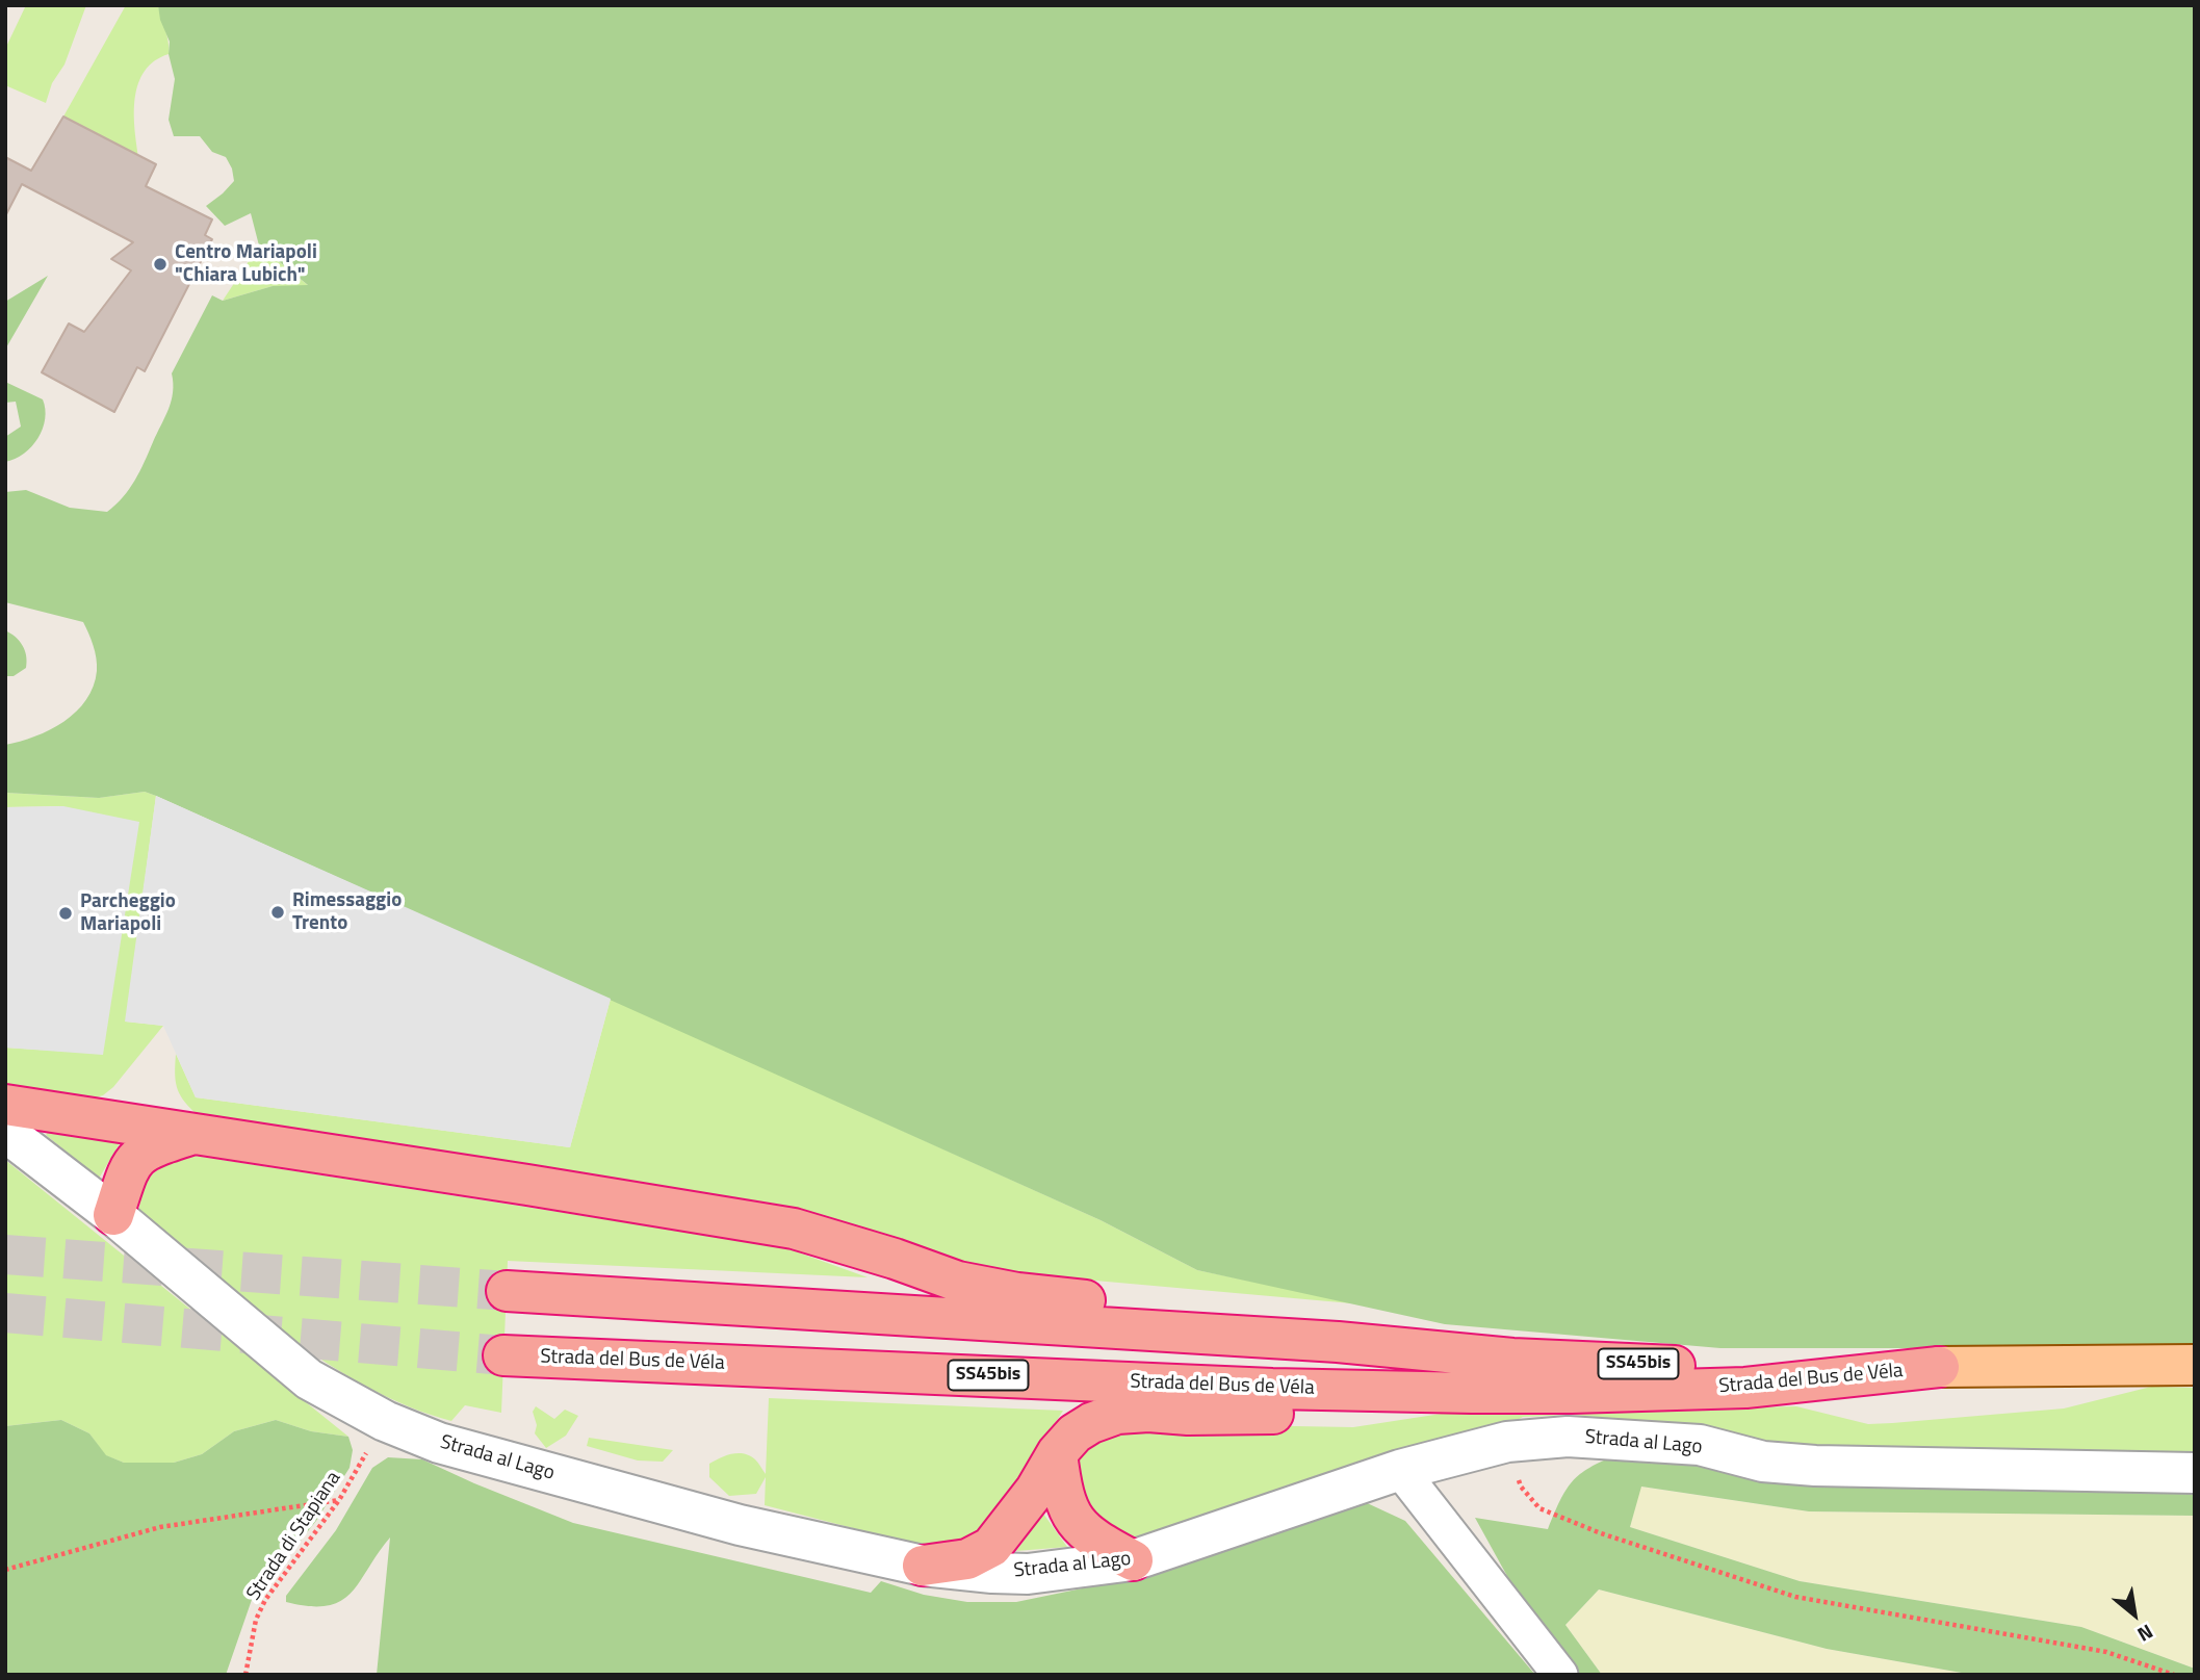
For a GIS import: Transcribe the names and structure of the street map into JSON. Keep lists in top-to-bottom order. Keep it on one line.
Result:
{"streets":{"highway":["Strada del Bus de Véla","SS45bis"],"street":["Strada al Lago"],"path":["Strada di Stapiana"]},"crossings":[["Strada al Lago","Strada di Stapiana"]],"places":["Centro Mariapoli \"Chiara Lubich\"","Rimessaggio Trento","Parcheggio Mariapoli"],"north":"bottom right"}
